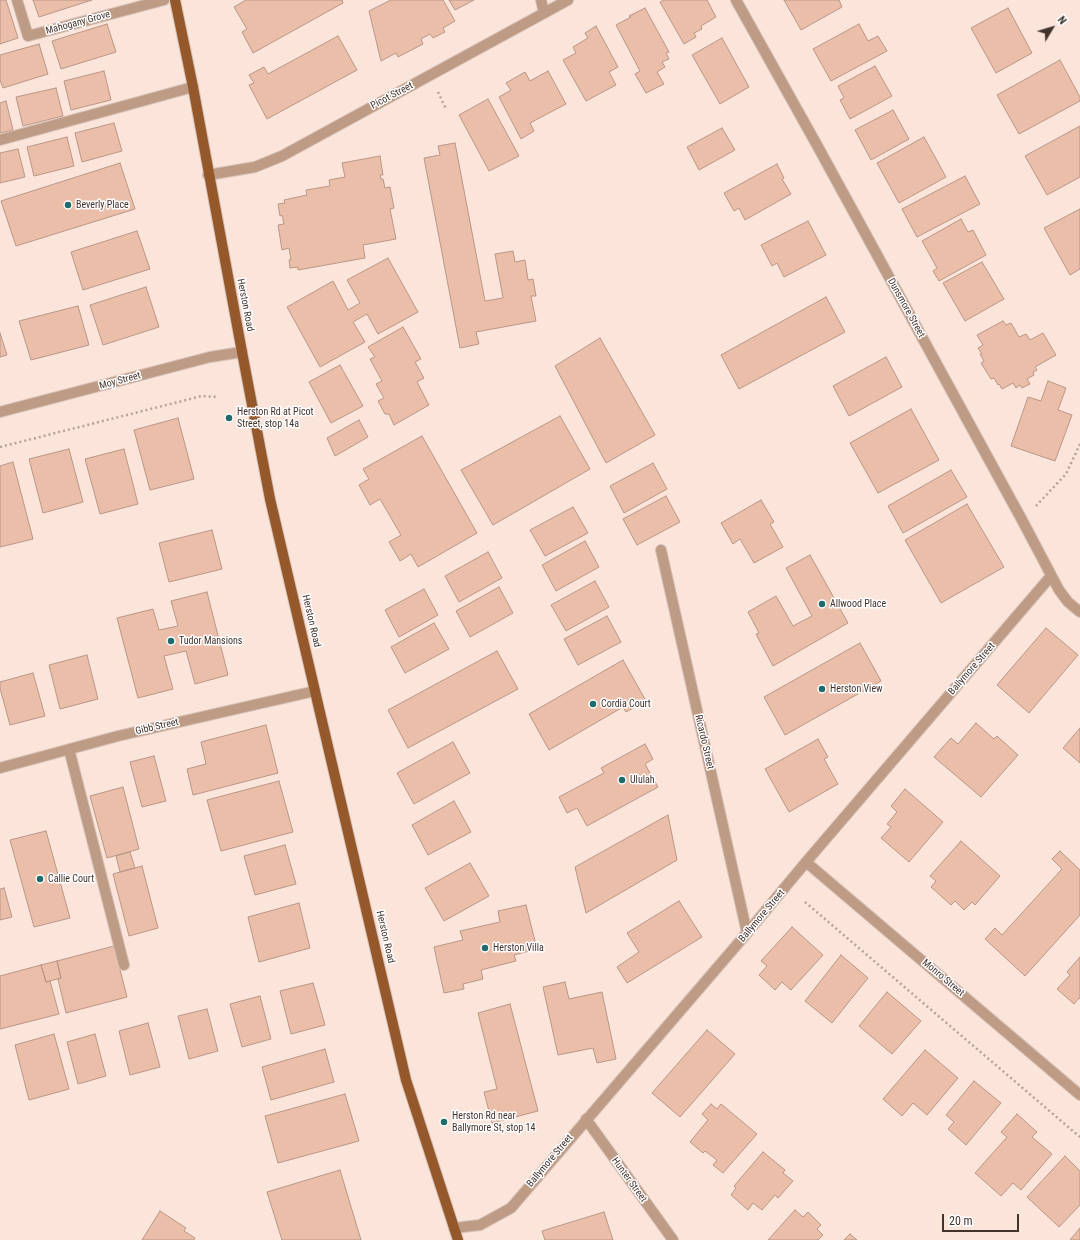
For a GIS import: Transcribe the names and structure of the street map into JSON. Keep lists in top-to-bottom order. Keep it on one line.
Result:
{"streets":{"main road":["Herston Road"],"street":["Mahogany Grove","Picot Street","Dunsmore Street","Moy Street","Ballymore Street","Gibb Street","Ricardo Street","Monro Street","Hunter Street"]},"crossings":[["Picot Street","Herston Road"],["Herston Road","Moy Street"],["Herston Road","Ballymore Street"],["Herston Road","Gibb Street"],["Dunsmore Street","Ballymore Street"],["Ballymore Street","Ricardo Street"],["Ballymore Street","Monro Street"],["Ballymore Street","Hunter Street"]],"places":["Beverly Place","Herston Rd at Picot Street, stop 14a","Allwood Place","Tudor Mansions","Herston View","Cordia Court","Ululah","Callie Court","Herston Villa","Herston Rd near Ballymore St, stop 14"],"scale_bar":"20 m","north":"top right"}
